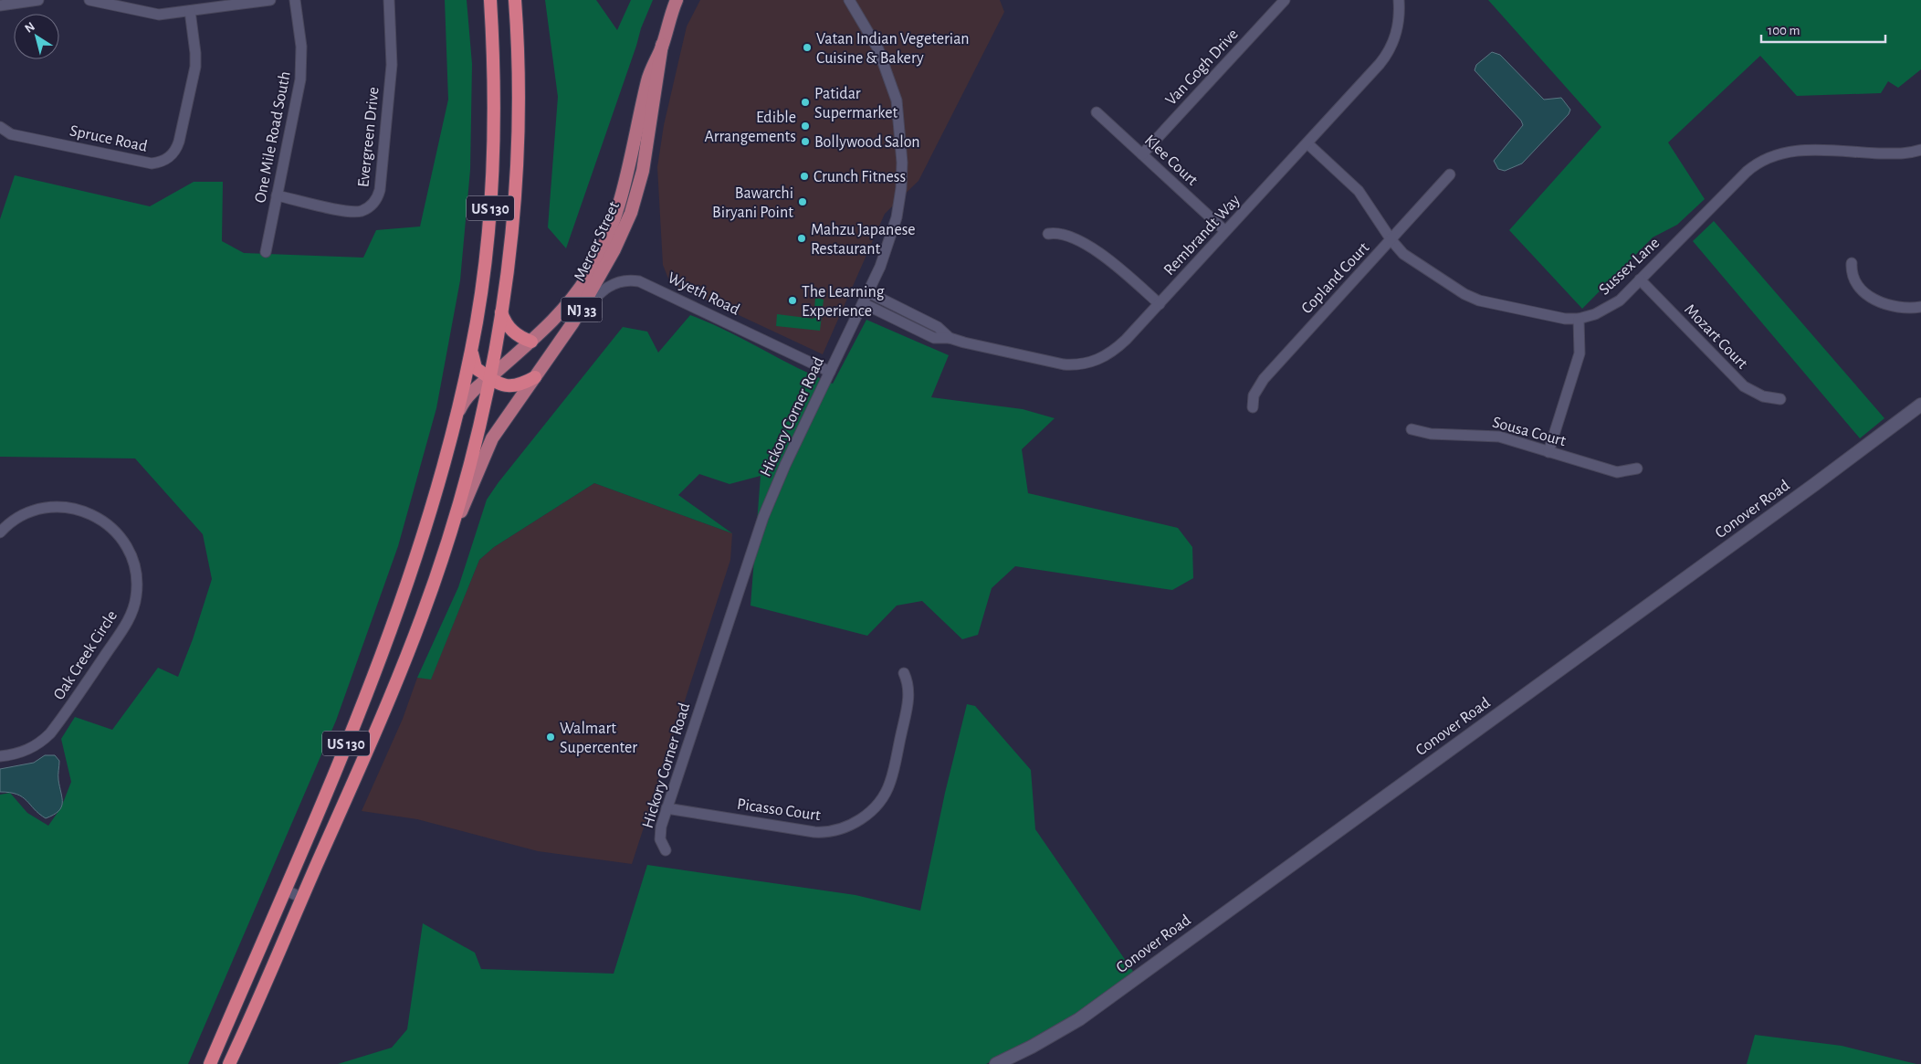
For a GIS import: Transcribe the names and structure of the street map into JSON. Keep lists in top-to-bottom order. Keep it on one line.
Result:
{"streets":{"highway":["US 130"],"main road":["Mercer Street","NJ 33"],"street":["Van Gogh Drive","One Mile Road South","Evergreen Drive","Spruce Road","Klee Court","Rembrandt Way","Sussex Lane","Copland Court","Wyeth Road","Mozart Court","Hickory Corner Road","Sousa Court","Conover Road","Oak Creek Circle","Picasso Court"]},"crossings":[["Van Gogh Drive","Klee Court"],["One Mile Road South","Evergreen Drive"],["Klee Court","Rembrandt Way"],["US 130","Mercer Street"],["Rembrandt Way","Sussex Lane"],["Rembrandt Way","Hickory Corner Road"],["Mercer Street","Wyeth Road"],["Sussex Lane","Copland Court"],["Sussex Lane","Mozart Court"],["Wyeth Road","Hickory Corner Road"],["Hickory Corner Road","Picasso Court"]],"places":["Vatan Indian Vegeterian Cuisine & Bakery","Patidar Supermarket","Edible Arrangements","Bollywood Salon","Crunch Fitness","Bawarchi Biryani Point","Mahzu Japanese Restaurant","The Learning Experience","Walmart Supercenter"],"scale_bar":"100 m","north":"top left"}
